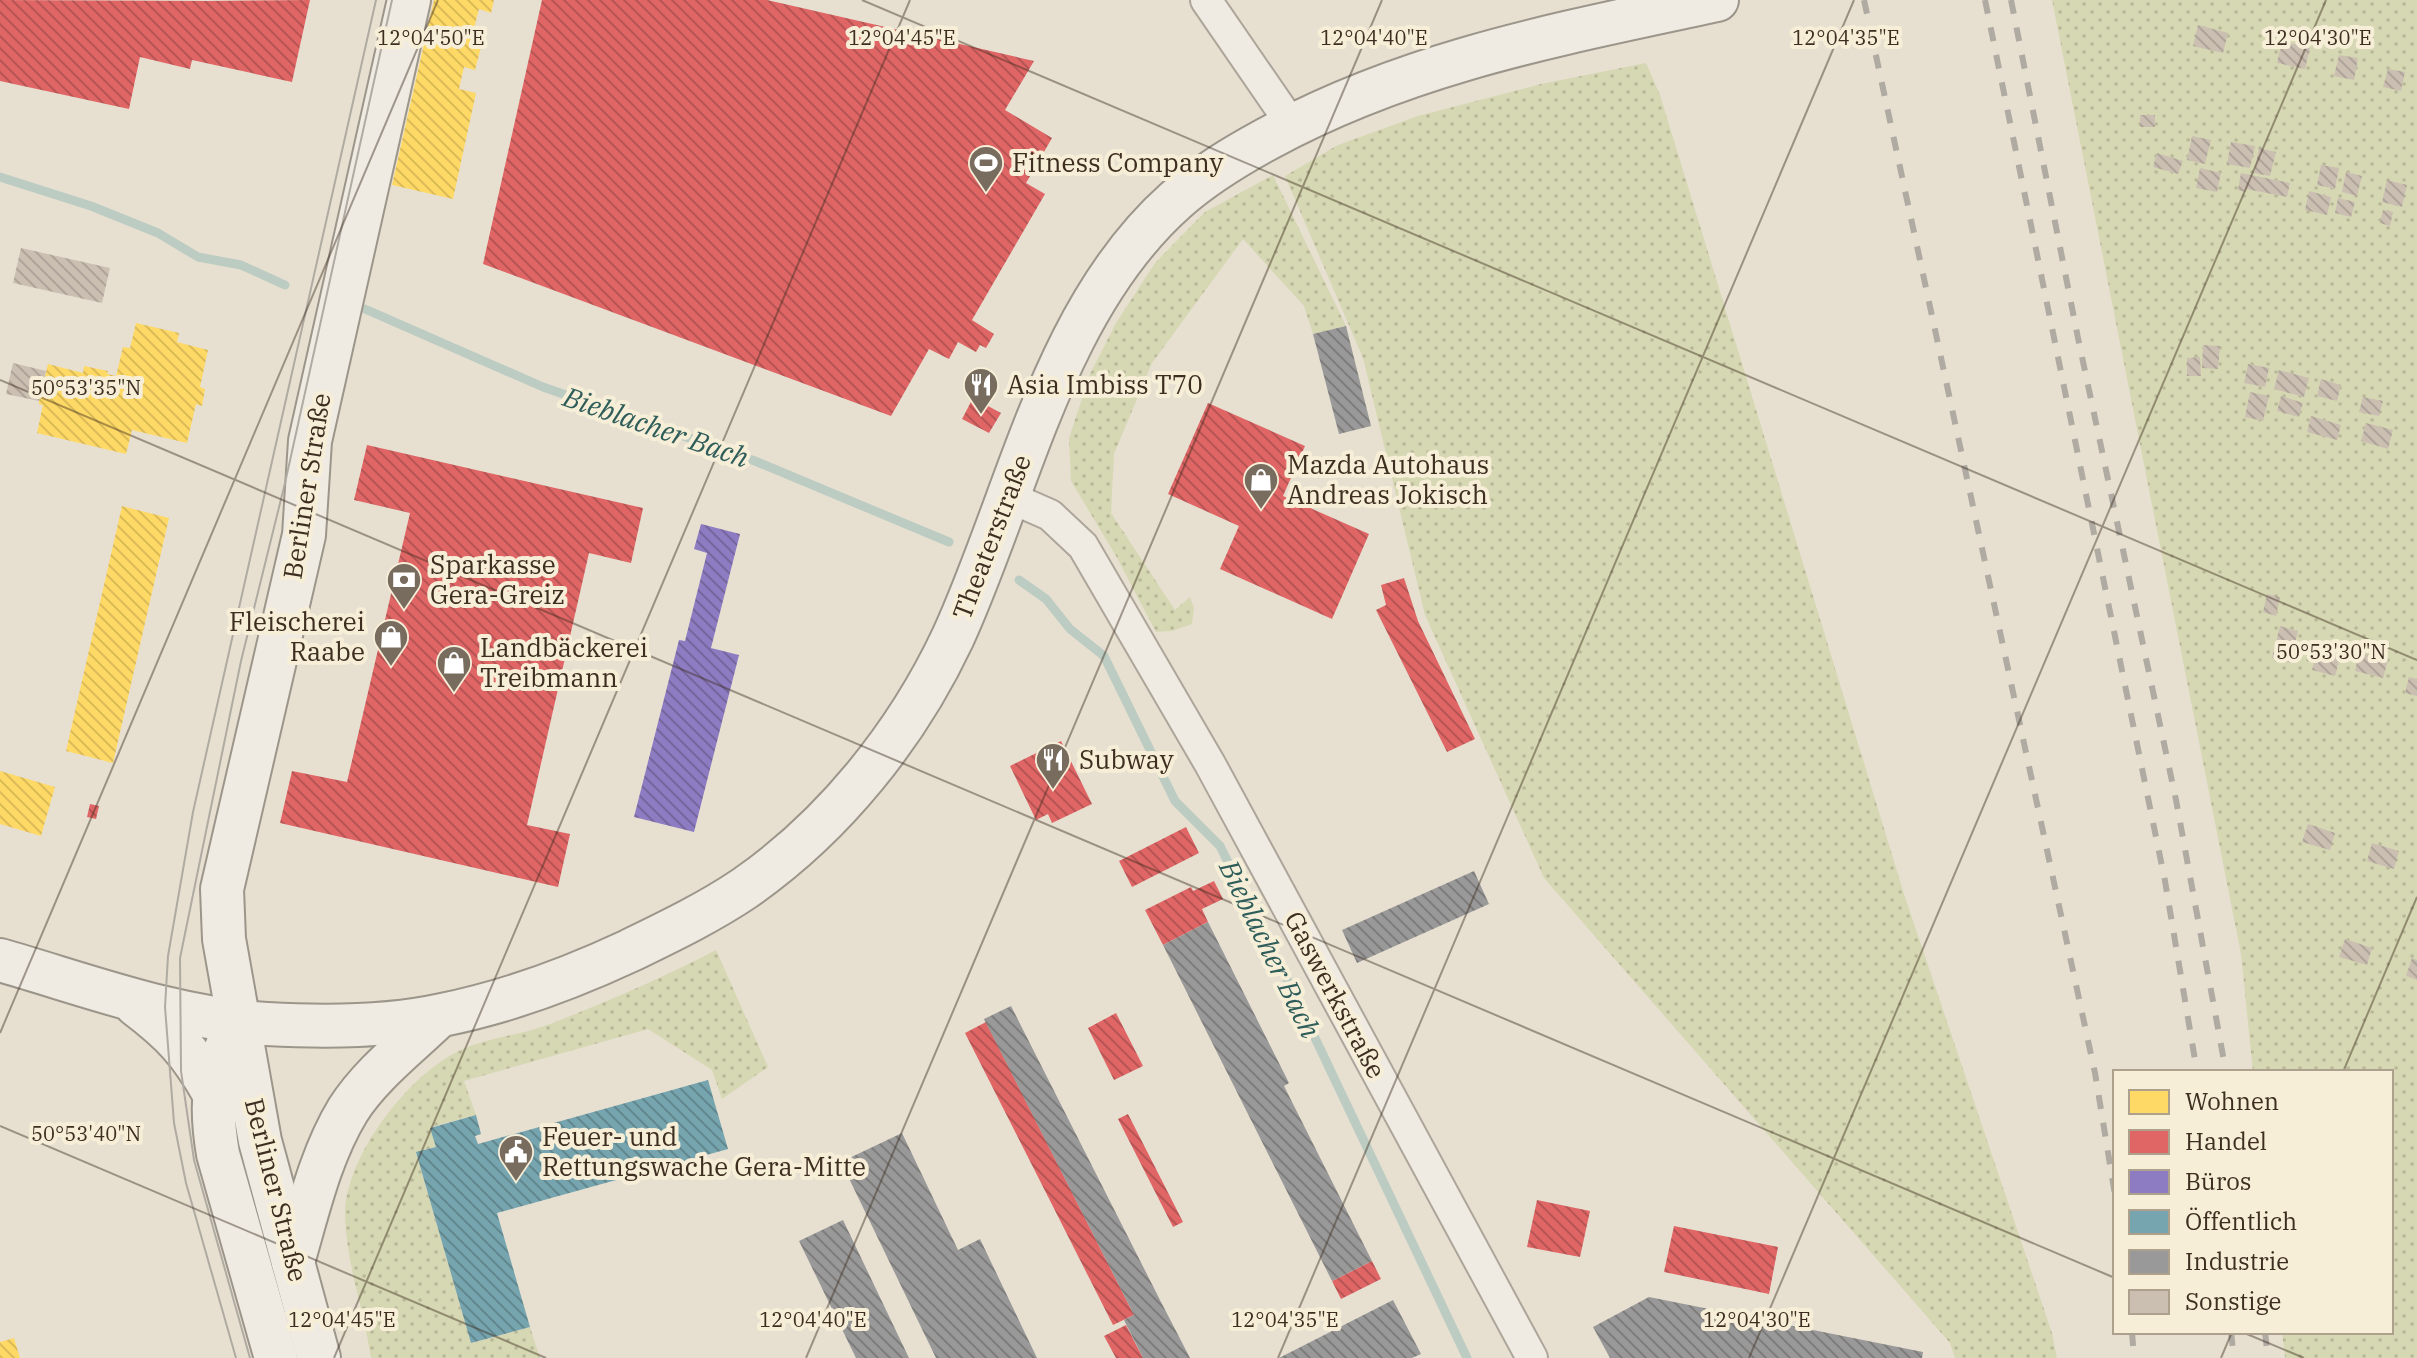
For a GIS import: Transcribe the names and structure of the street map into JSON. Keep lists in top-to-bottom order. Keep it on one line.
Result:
{"streets":{"main road":["Berliner Straße","Theaterstraße"],"street":["Gaswerkstraße"]},"crossings":[["Berliner Straße","Theaterstraße"],["Theaterstraße","Gaswerkstraße"]],"water":["Bieblacher Bach"],"places":{"sports":["Fitness Company"],"restaurant":["Asia Imbiss T70","Subway"],"shop":["Mazda Autohaus Andreas Jokisch","Fleischerei Raabe","Landbäckerei Treibmann"],"bank":["Sparkasse Gera-Greiz"],"public building":["Feuer- und Rettungswache Gera-Mitte"]},"legend":["Wohnen","Handel","Büros","Öffentlich","Industrie","Sonstige"],"coordinates":["12°04'50\"E","12°04'45\"E","12°04'40\"E","12°04'35\"E","12°04'30\"E","50°53'35\"N","50°53'30\"N","50°53'40\"N"]}
